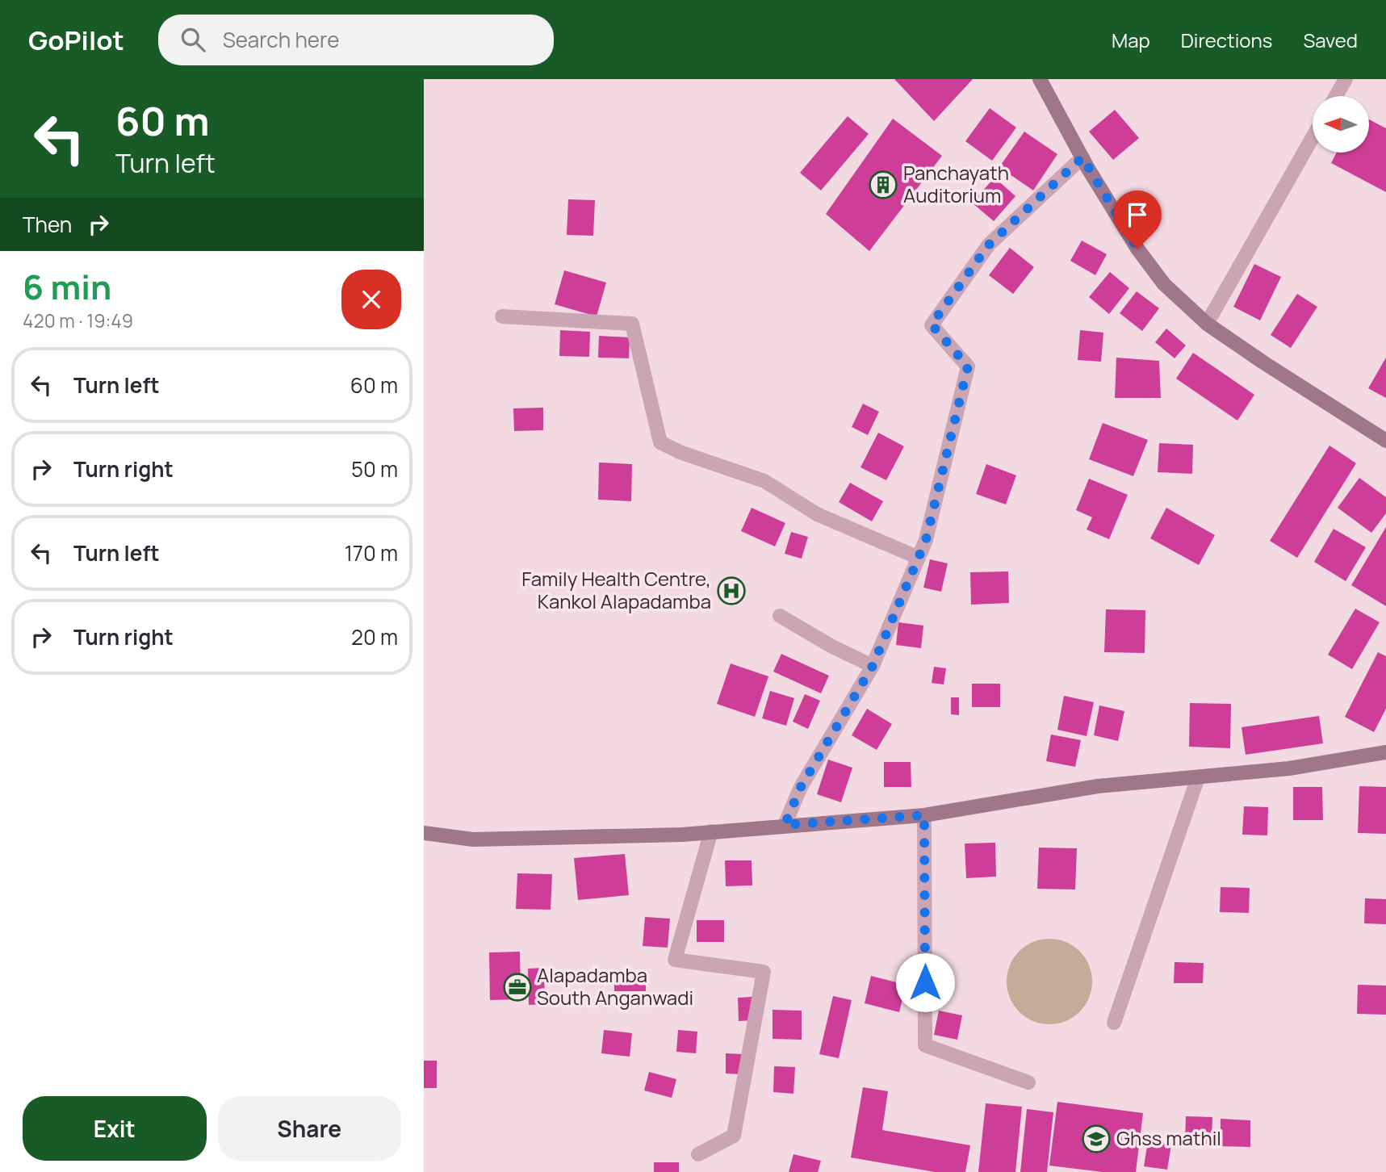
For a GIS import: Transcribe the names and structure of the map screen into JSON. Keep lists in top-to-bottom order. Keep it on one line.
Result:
{"places":{"building":["Panchayath Auditorium"],"hospital":["Family Health Centre, Kankol Alapadamba"],"office":["Alapadamba South Anganwadi"],"school or university":["Ghss mathil"]},"north":"left","page":{"header":"GoPilot","search":"Search here","nav":["Map","Directions","Saved"],"turn":["60 m","Turn left"],"then":"Then","heading":["6 min","420 m · 19:49"],"list":[{"name":"Turn left","value":"60 m"},{"name":"Turn right","value":"50 m"},{"name":"Turn left","value":"170 m"},{"name":"Turn right","value":"20 m"}],"buttons":["Exit","Share"]}}
